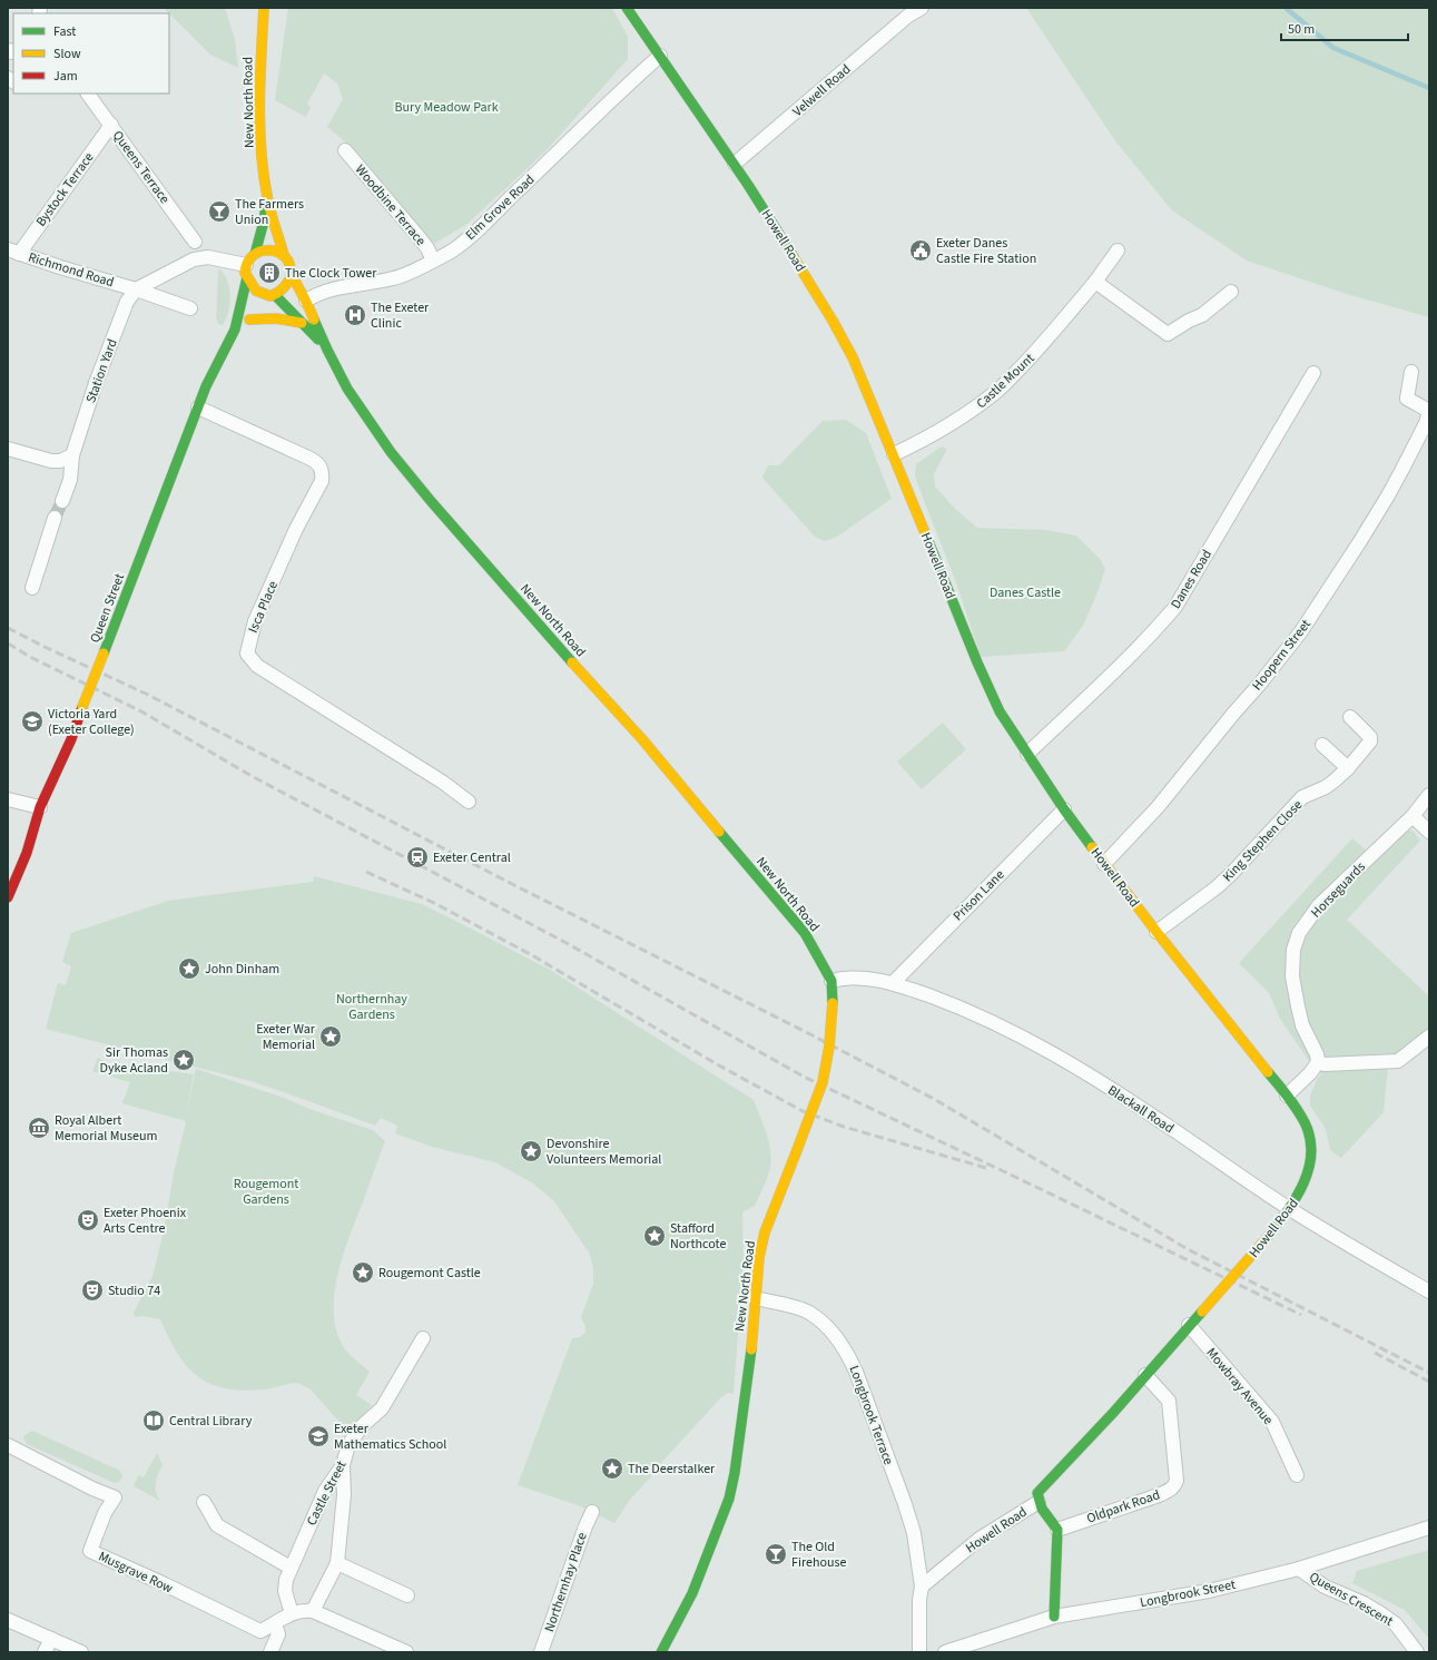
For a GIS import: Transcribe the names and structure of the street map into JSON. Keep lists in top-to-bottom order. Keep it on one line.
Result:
{"streets":{"street":["Velwell Road","New North Road","Queens Terrace","Bystock Terrace","Woodbine Terrace","Elm Grove Road","Howell Road","Richmond Road","Station Yard","Castle Mount","Danes Road","Isca Place","Queen Street","Hoopern Street","King Stephen Close","Horseguards","Prison Lane","Blackall Road","Mowbray Avenue","Longbrook Terrace","Castle Street","Oldpark Road","Musgrave Row","Northernhay Place","Longbrook Street","Queens Crescent"]},"crossings":[["Velwell Road","Howell Road"],["New North Road","Elm Grove Road"],["New North Road","Queen Street"],["New North Road","Blackall Road"],["New North Road","Longbrook Terrace"],["Queens Terrace","Bystock Terrace"],["Bystock Terrace","Richmond Road"],["Woodbine Terrace","Elm Grove Road"],["Elm Grove Road","Howell Road"],["Howell Road","Castle Mount"],["Howell Road","Danes Road"],["Howell Road","Hoopern Street"],["Howell Road","King Stephen Close"],["Howell Road","Prison Lane"],["Howell Road","Blackall Road"],["Howell Road","Mowbray Avenue"],["Howell Road","Longbrook Terrace"],["Howell Road","Oldpark Road"],["Richmond Road","Station Yard"],["Isca Place","Queen Street"],["Prison Lane","Blackall Road"],["Castle Street","Musgrave Row"],["Longbrook Street","Queens Crescent"]],"parks":["Bury Meadow Park","Danes Castle","Northernhay Gardens","Rougemont Gardens"],"places":{"bar":["The Farmers Union","The Old Firehouse"],"public building":["Exeter Danes Castle Fire Station"],"building":["The Clock Tower"],"hospital":["The Exeter Clinic"],"school or university":["Victoria Yard (Exeter College)","Exeter Mathematics School"],"station":["Exeter Central"],"place":["John Dinham","Exeter War Memorial","Sir Thomas Dyke Acland","Devonshire Volunteers Memorial","Stafford Northcote","Rougemont Castle","The Deerstalker"],"museum":["Royal Albert Memorial Museum"],"theatre":["Exeter Phoenix Arts Centre","Studio 74"],"library":["Central Library"]},"legend":["Fast","Slow","Jam"],"scale_bar":"50 m"}
